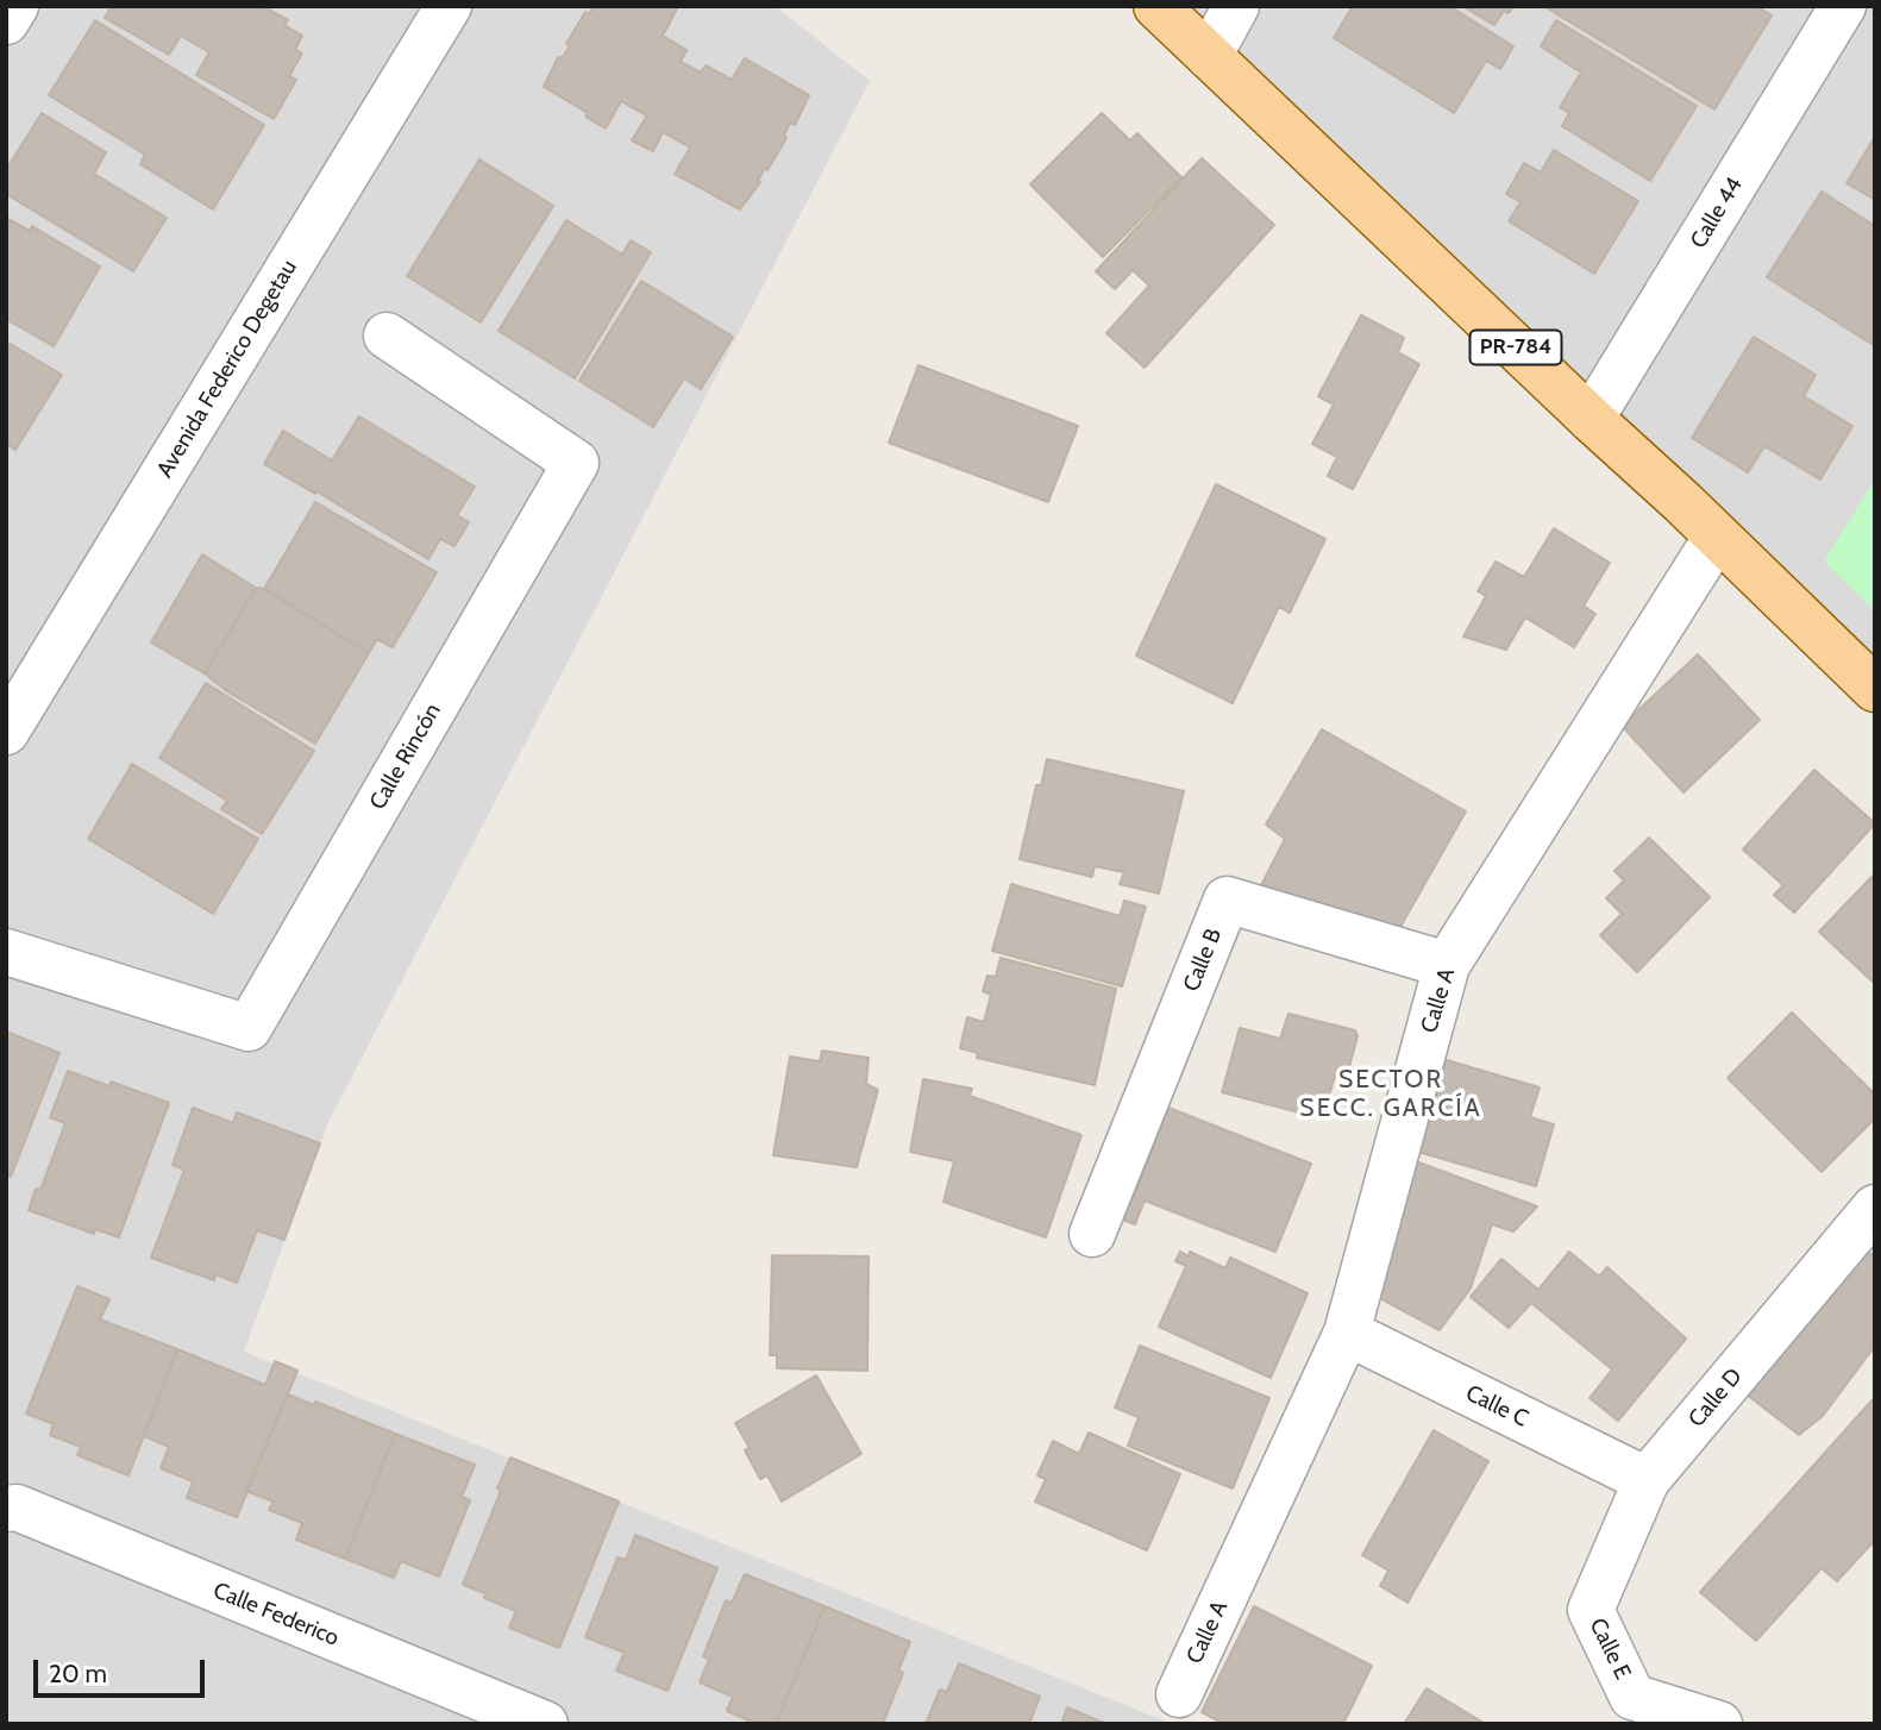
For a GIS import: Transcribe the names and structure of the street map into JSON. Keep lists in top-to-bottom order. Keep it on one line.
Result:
{"streets":{"main road":["PR-784"],"street":["Calle 44","Avenida Federico Degetau","Calle Rincón","Calle B","Calle A","Calle D","Calle C","Calle Federico","Calle E"]},"crossings":[["Calle 44","PR-784"],["PR-784","Calle A"],["Calle B","Calle A"],["Calle A","Calle C"],["Calle D","Calle C"],["Calle D","Calle E"]],"districts":["SECTOR SECC. GARCÍA"],"scale_bar":"20 m"}
